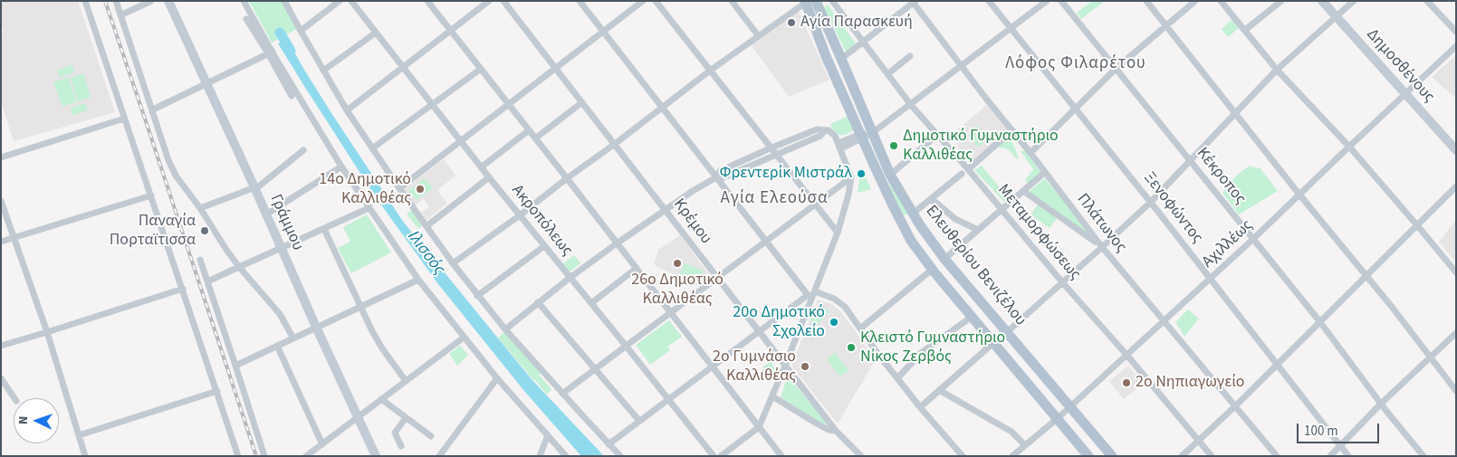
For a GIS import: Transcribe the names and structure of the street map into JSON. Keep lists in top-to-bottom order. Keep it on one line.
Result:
{"streets":{"main road":["Ελευθερίου Βενιζέλου"],"street":["Δημοσθένους","Κέκροπος","Ξενοφώντος","Ακροπόλεως","Κρέμου","Γράμμου","Πλάτωνος","Μεταμορφώσεως","Αχιλλέως"]},"crossings":[["Δημοσθένους","Αχιλλέως"],["Κέκροπος","Αχιλλέως"],["Ξενοφώντος","Αχιλλέως"],["Πλάτωνος","Αχιλλέως"],["Μεταμορφώσεως","Αχιλλέως"],["Αχιλλέως","Ελευθερίου Βενιζέλου"]],"districts":["Λόφος Φιλαρέτου","Αγία Ελεούσα"],"water":["Ιλισσός"],"places":["Αγία Παρασκευή","Δημοτικό Γυμναστήριο Καλλιθέας","Φρεντερίκ Μιστράλ","14ο Δημοτικό Καλλιθέας","Παναγία Πορταϊτισσα","26ο Δημοτικό Καλλιθέας","20ο Δημοτικό Σχολείο","Κλειστό Γυμναστήριο Νίκος Ζερβός","2ο Γυμνάσιο Καλλιθέας","2ο Νηπιαγωγείο"],"scale_bar":"100 m","north":"left"}
